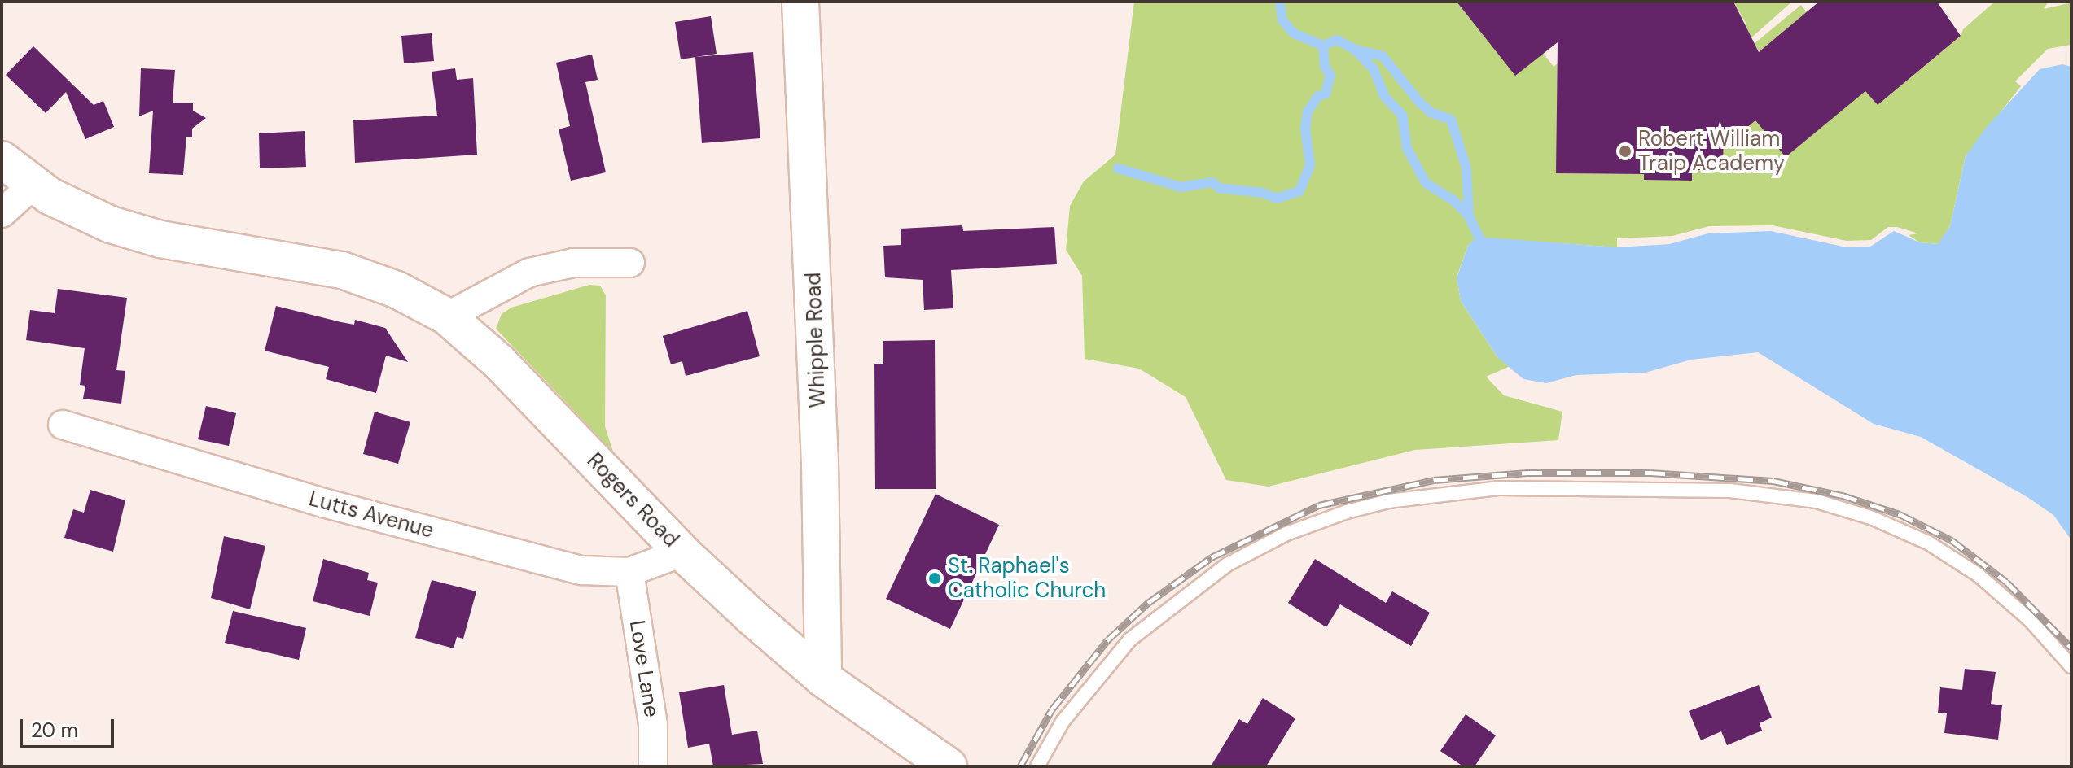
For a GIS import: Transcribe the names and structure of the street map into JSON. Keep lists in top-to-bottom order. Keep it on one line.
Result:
{"streets":{"street":["Whipple Road","Rogers Road","Lutts Avenue","Love Lane"]},"crossings":[["Whipple Road","Rogers Road"],["Rogers Road","Lutts Avenue"],["Lutts Avenue","Love Lane"]],"places":["Robert William Traip Academy","St. Raphael's Catholic Church"],"scale_bar":"20 m"}
